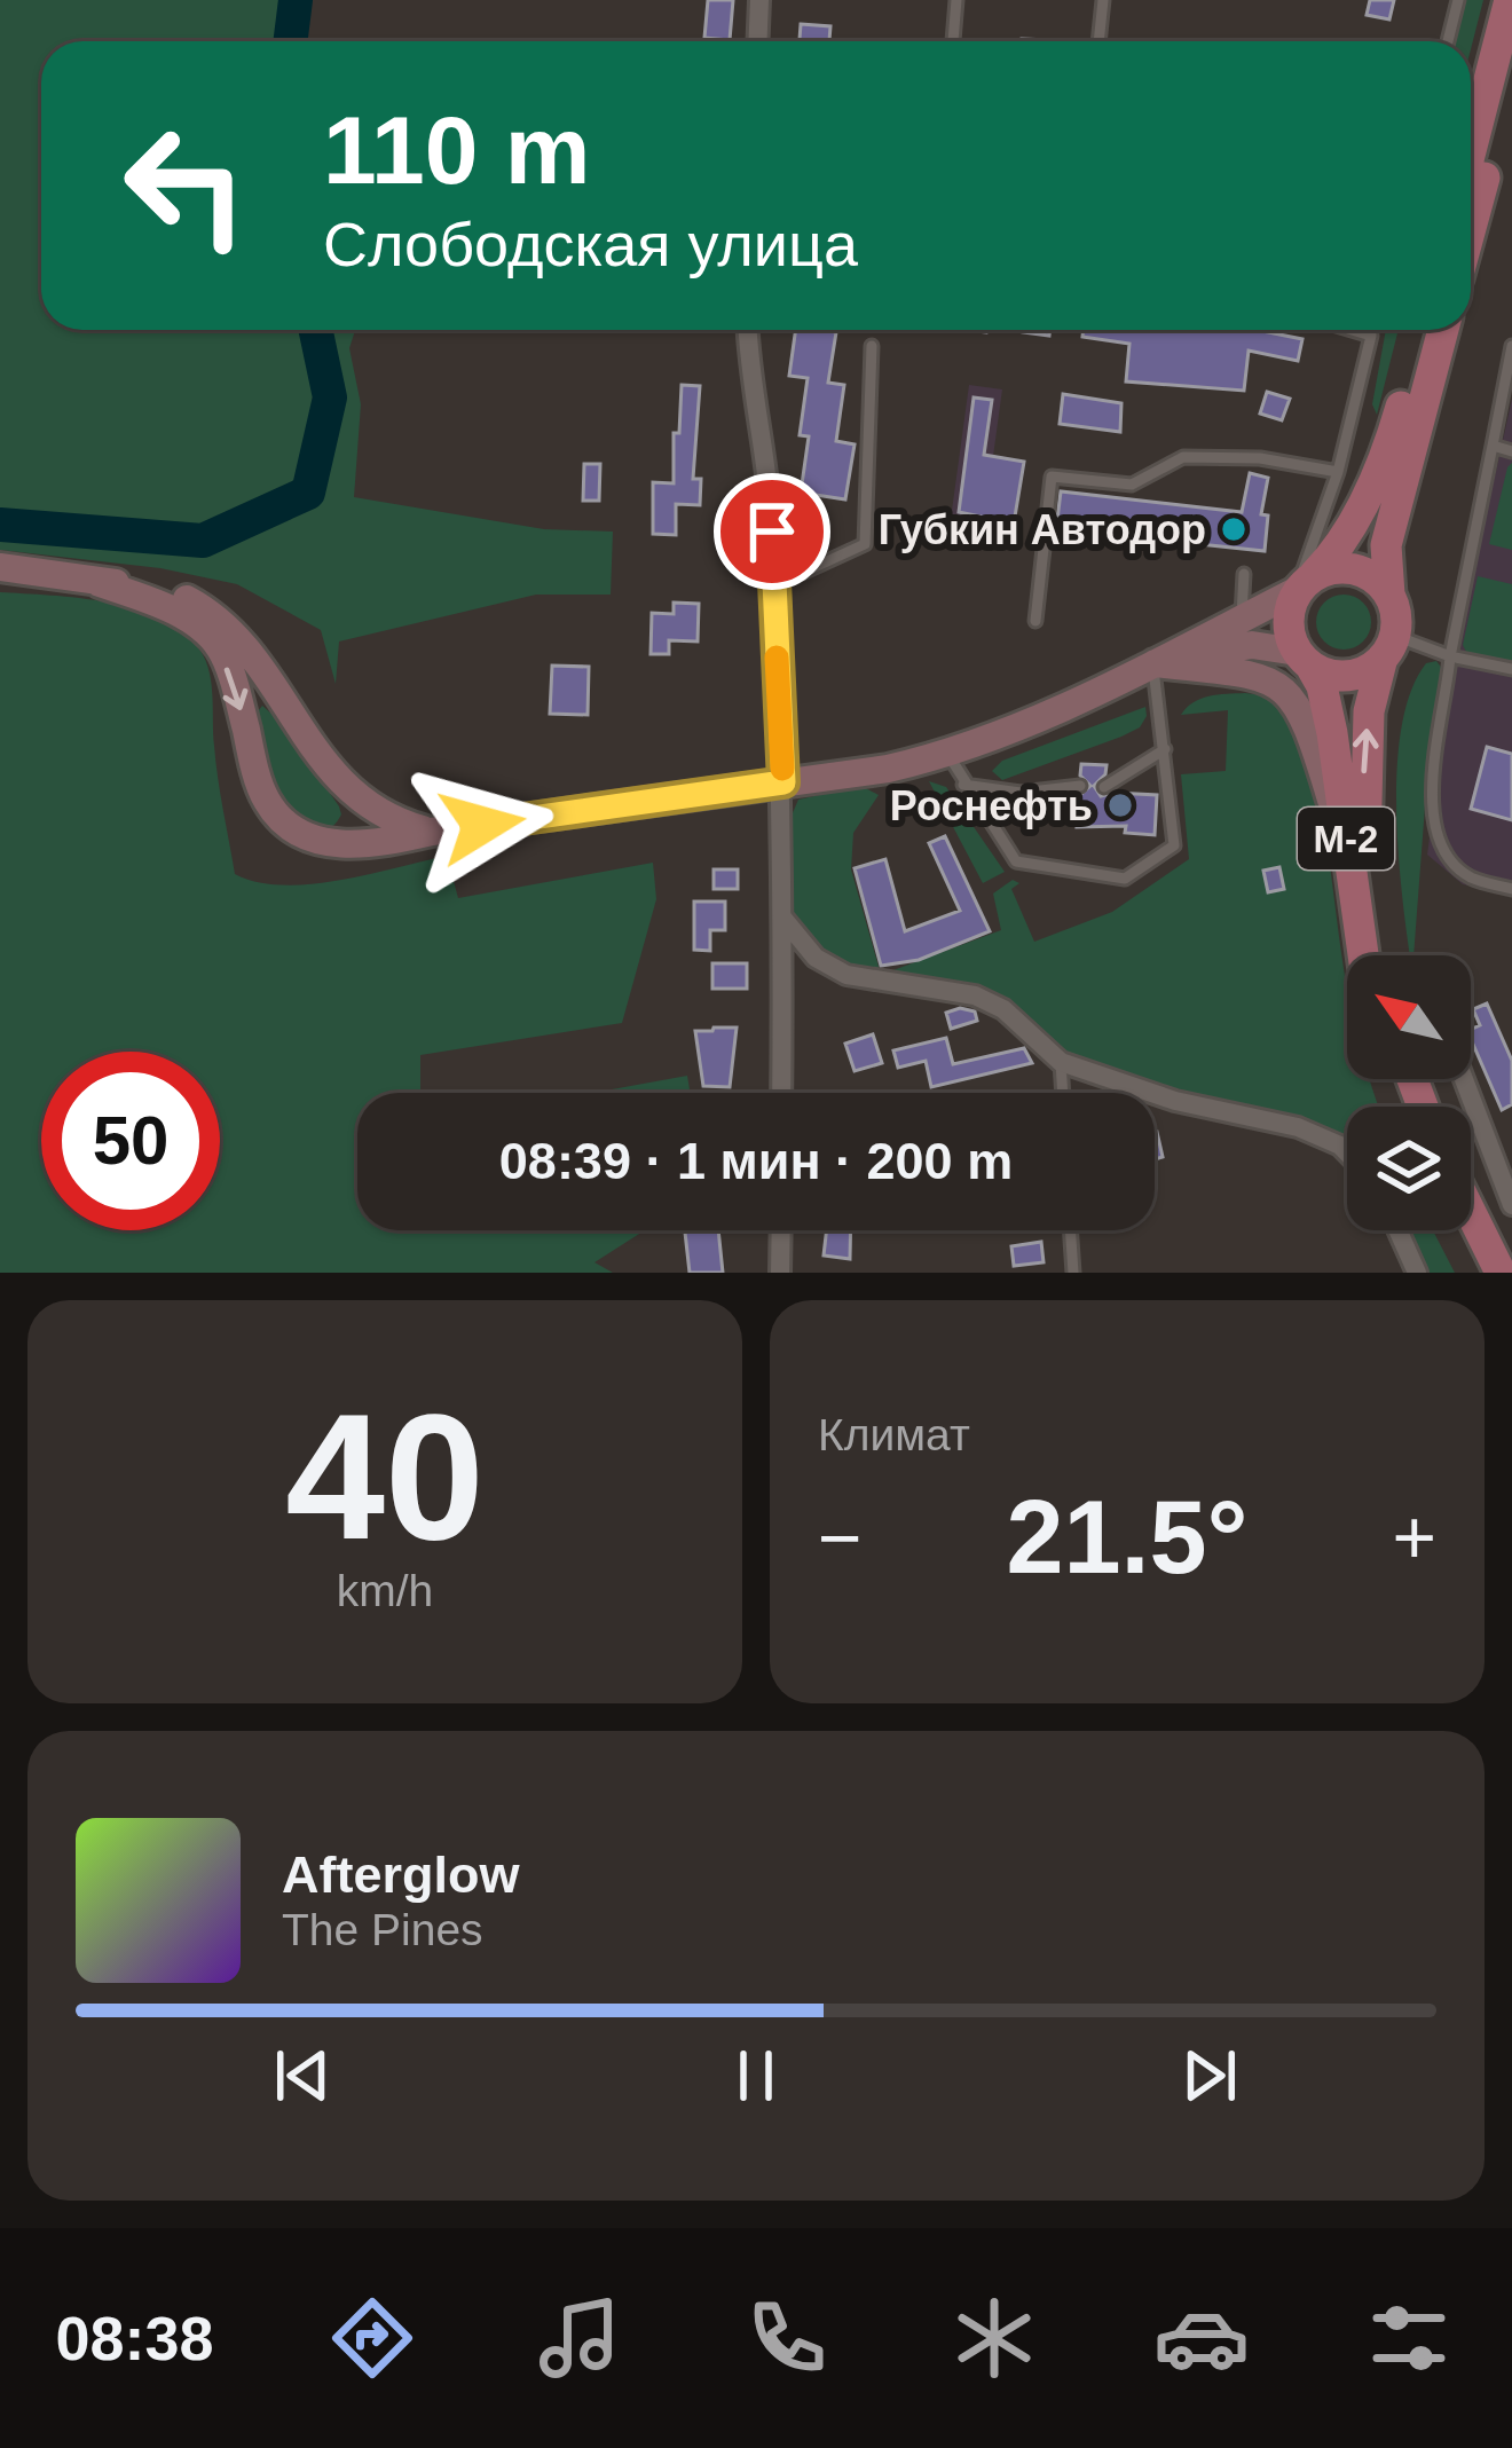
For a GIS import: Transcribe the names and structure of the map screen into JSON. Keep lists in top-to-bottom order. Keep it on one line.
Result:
{"streets":{"main road":["М-2"]},"places":["Губкин Автодор","Роснефть"],"north":"top left","page":{"turn":["110 m","Слободская улица"],"limit":"50","trip":"08:39 · 1 мин · 200 m","tile":[["40","km/h"],"Климат"],"heat":["−","21.5°","+"],"song":["Afterglow","The Pines"],"tabs":"08:38"}}
